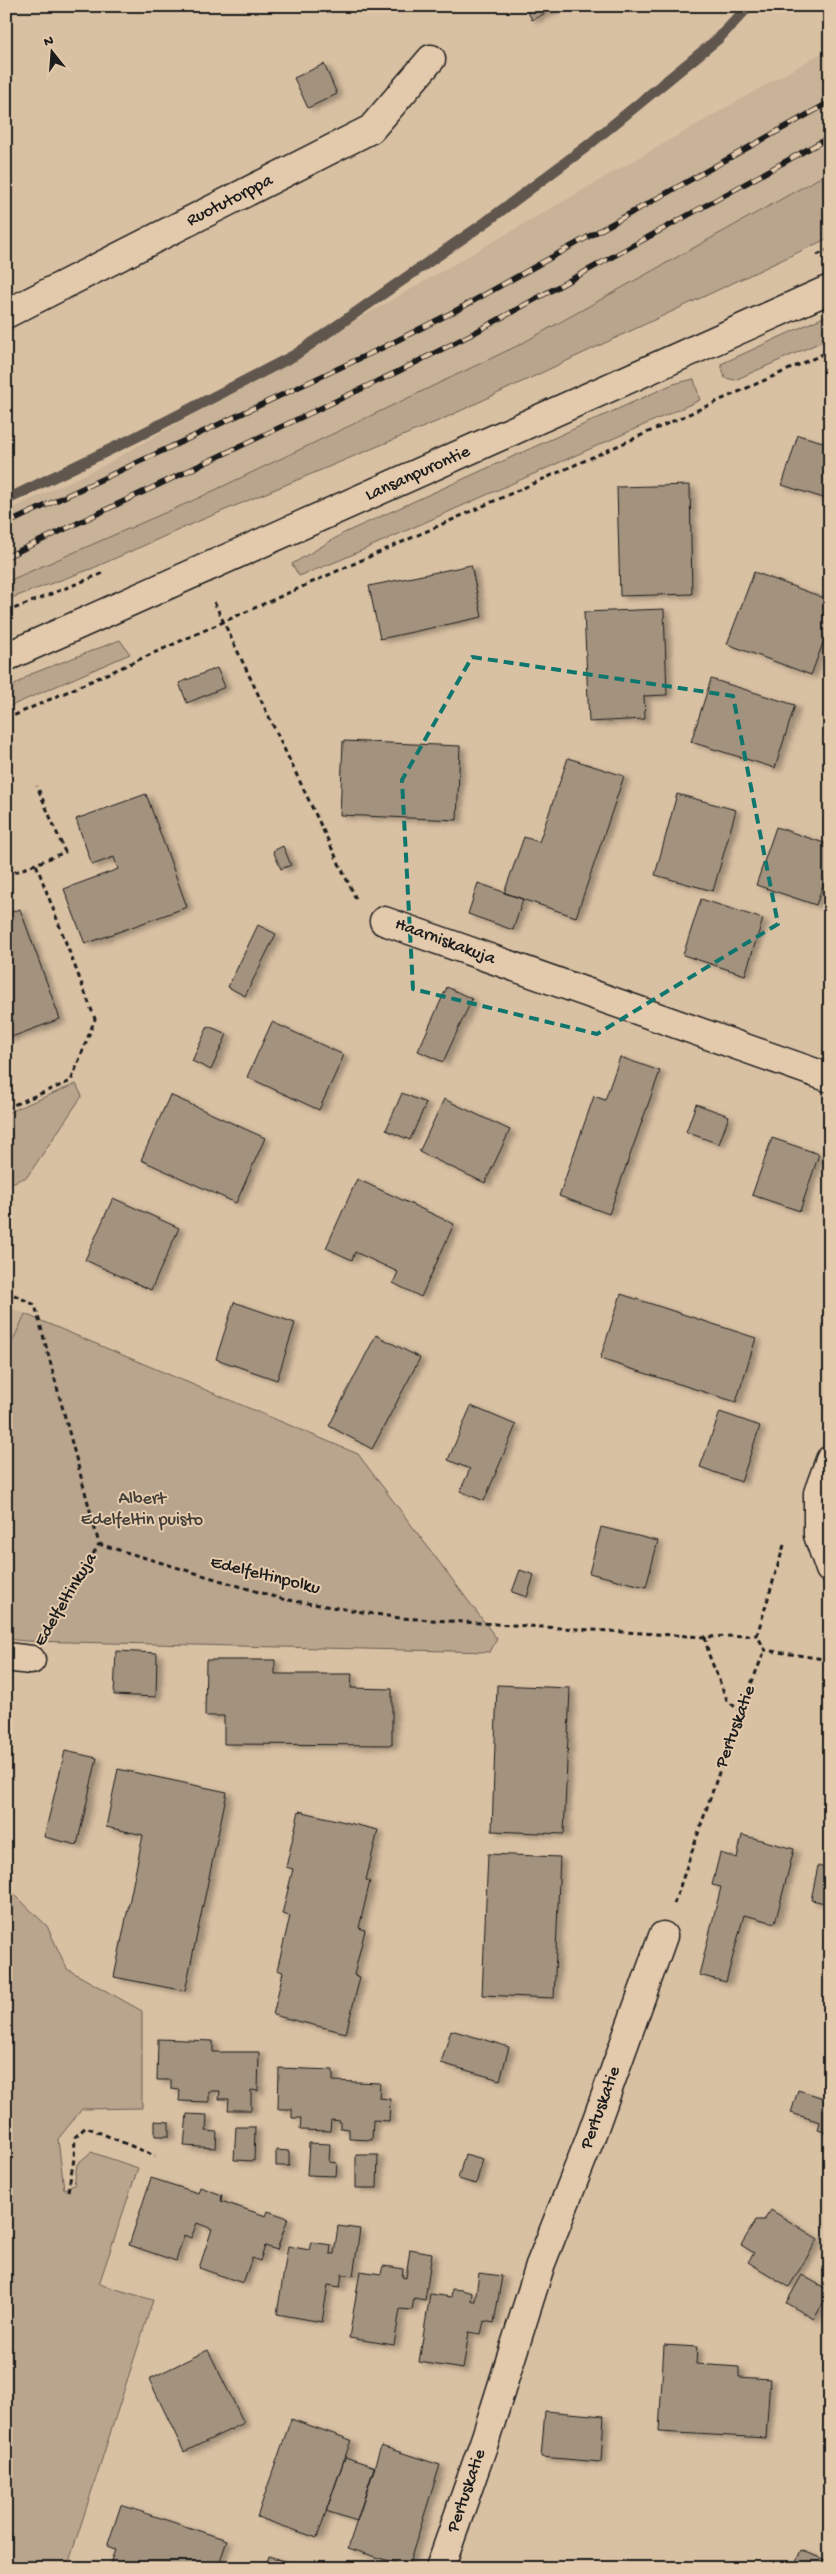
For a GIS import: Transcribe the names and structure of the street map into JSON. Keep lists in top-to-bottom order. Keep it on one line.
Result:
{"streets":{"street":["Ruotutorppa","Lansanpurontie","Haarniskakuja","Pertuskatie"],"path":["Edelfeltinpolku","Edelfeltinkuja"]},"crossings":[["Edelfeltinpolku","Edelfeltinkuja"]],"parks":["Albert Edelfeltin puisto"],"north":"top"}
